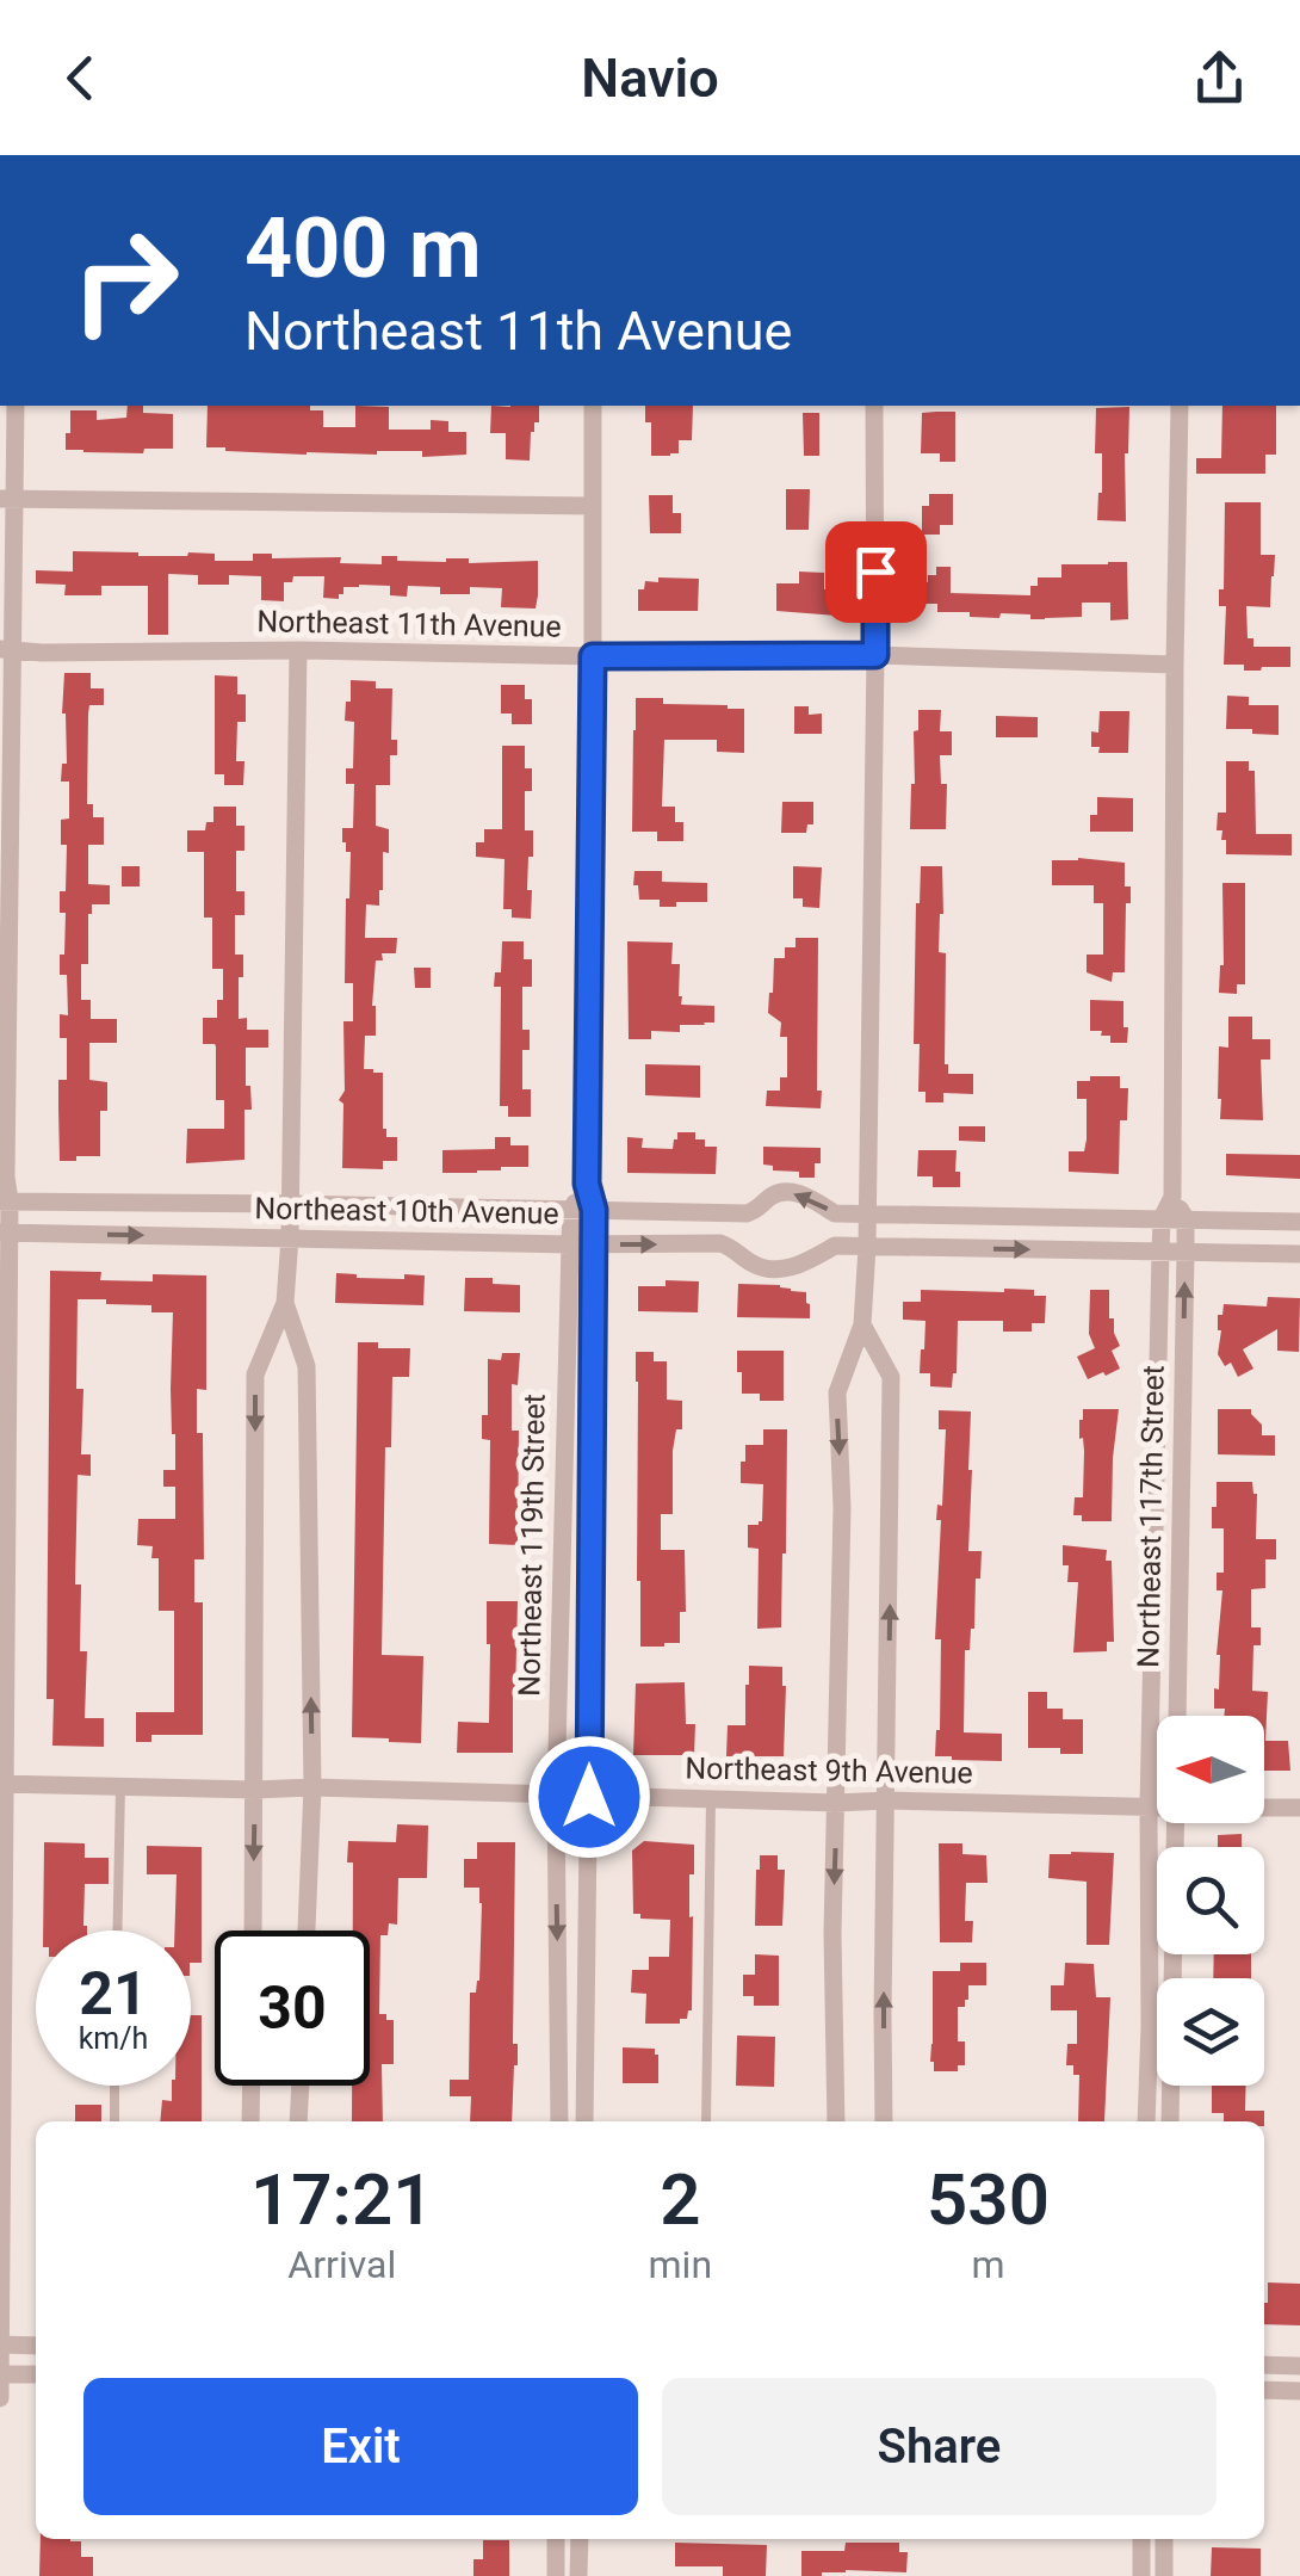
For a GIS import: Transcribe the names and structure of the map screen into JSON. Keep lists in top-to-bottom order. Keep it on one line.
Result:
{"streets":{"street":["Northeast 11th Avenue","Northeast 10th Avenue","Northeast 117th Street","Northeast 119th Street","Northeast 9th Avenue"]},"crossings":[["Northeast 11th Avenue","Northeast 117th Street"],["Northeast 11th Avenue","Northeast 119th Street"],["Northeast 10th Avenue","Northeast 117th Street"],["Northeast 10th Avenue","Northeast 119th Street"],["Northeast 117th Street","Northeast 9th Avenue"],["Northeast 119th Street","Northeast 9th Avenue"]],"north":"left","page":{"header":"Navio","turn":["400 m","Northeast 11th Avenue"],"speed":"21 km/h","limit":"30","eta":["17:21","Arrival","2","min","530","m"],"buttons":["Exit","Share"]}}
